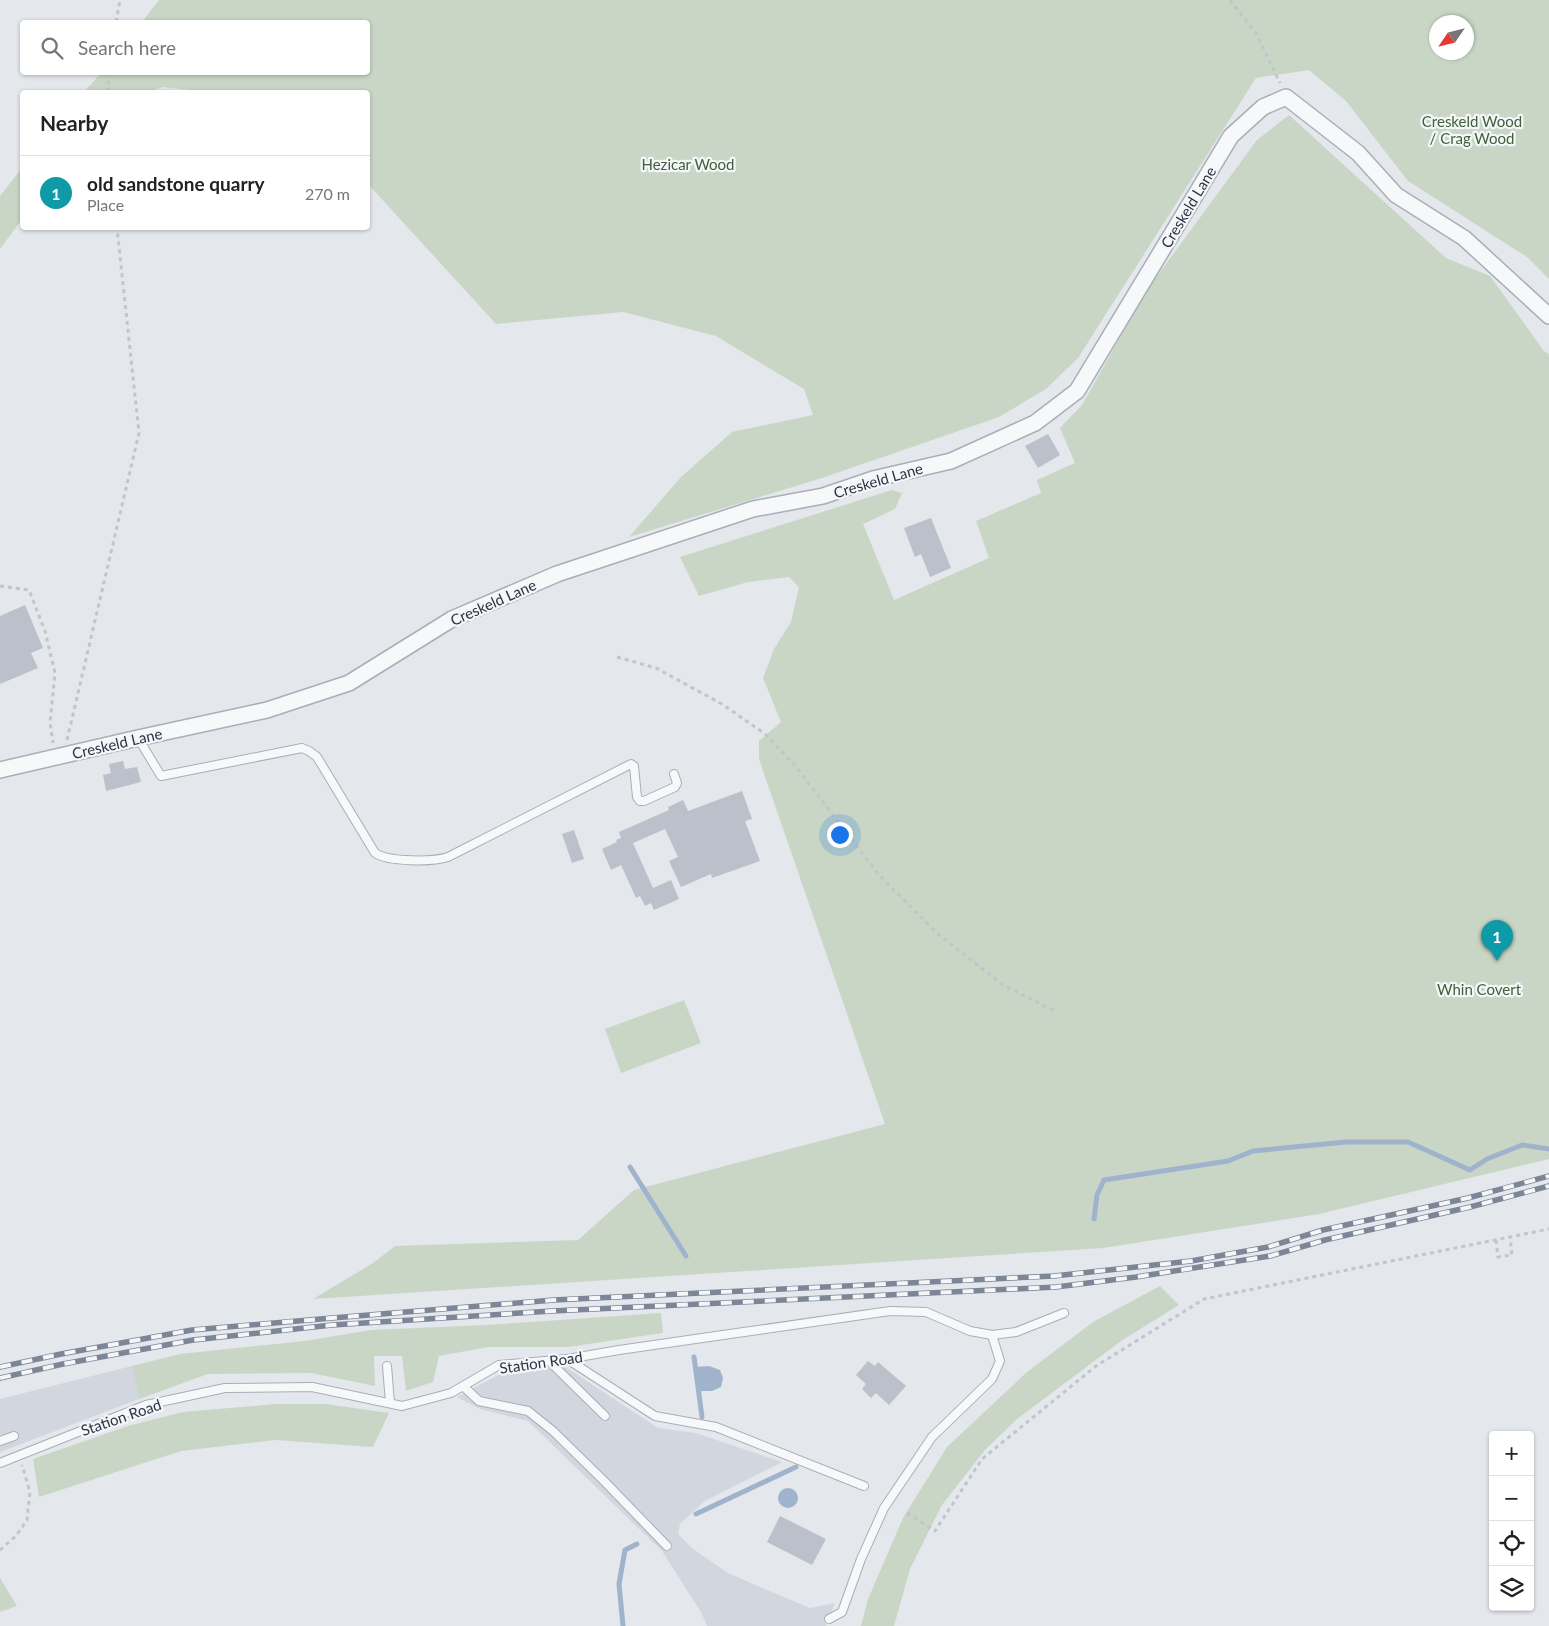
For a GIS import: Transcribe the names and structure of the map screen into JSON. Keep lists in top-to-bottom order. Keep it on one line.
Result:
{"streets":{"street":["Creskeld Lane"],"lane":["Station Road"]},"parks":["Creskeld Wood / Crag Wood","Hezicar Wood","Whin Covert"],"north":"bottom left","page":{"search":"Search here","heading":"Nearby","list":[{"mark":"1","name":"old sandstone quarry","note":"Place","value":"270 m"}],"pins":"1","map_buttons":["+","−"]}}
